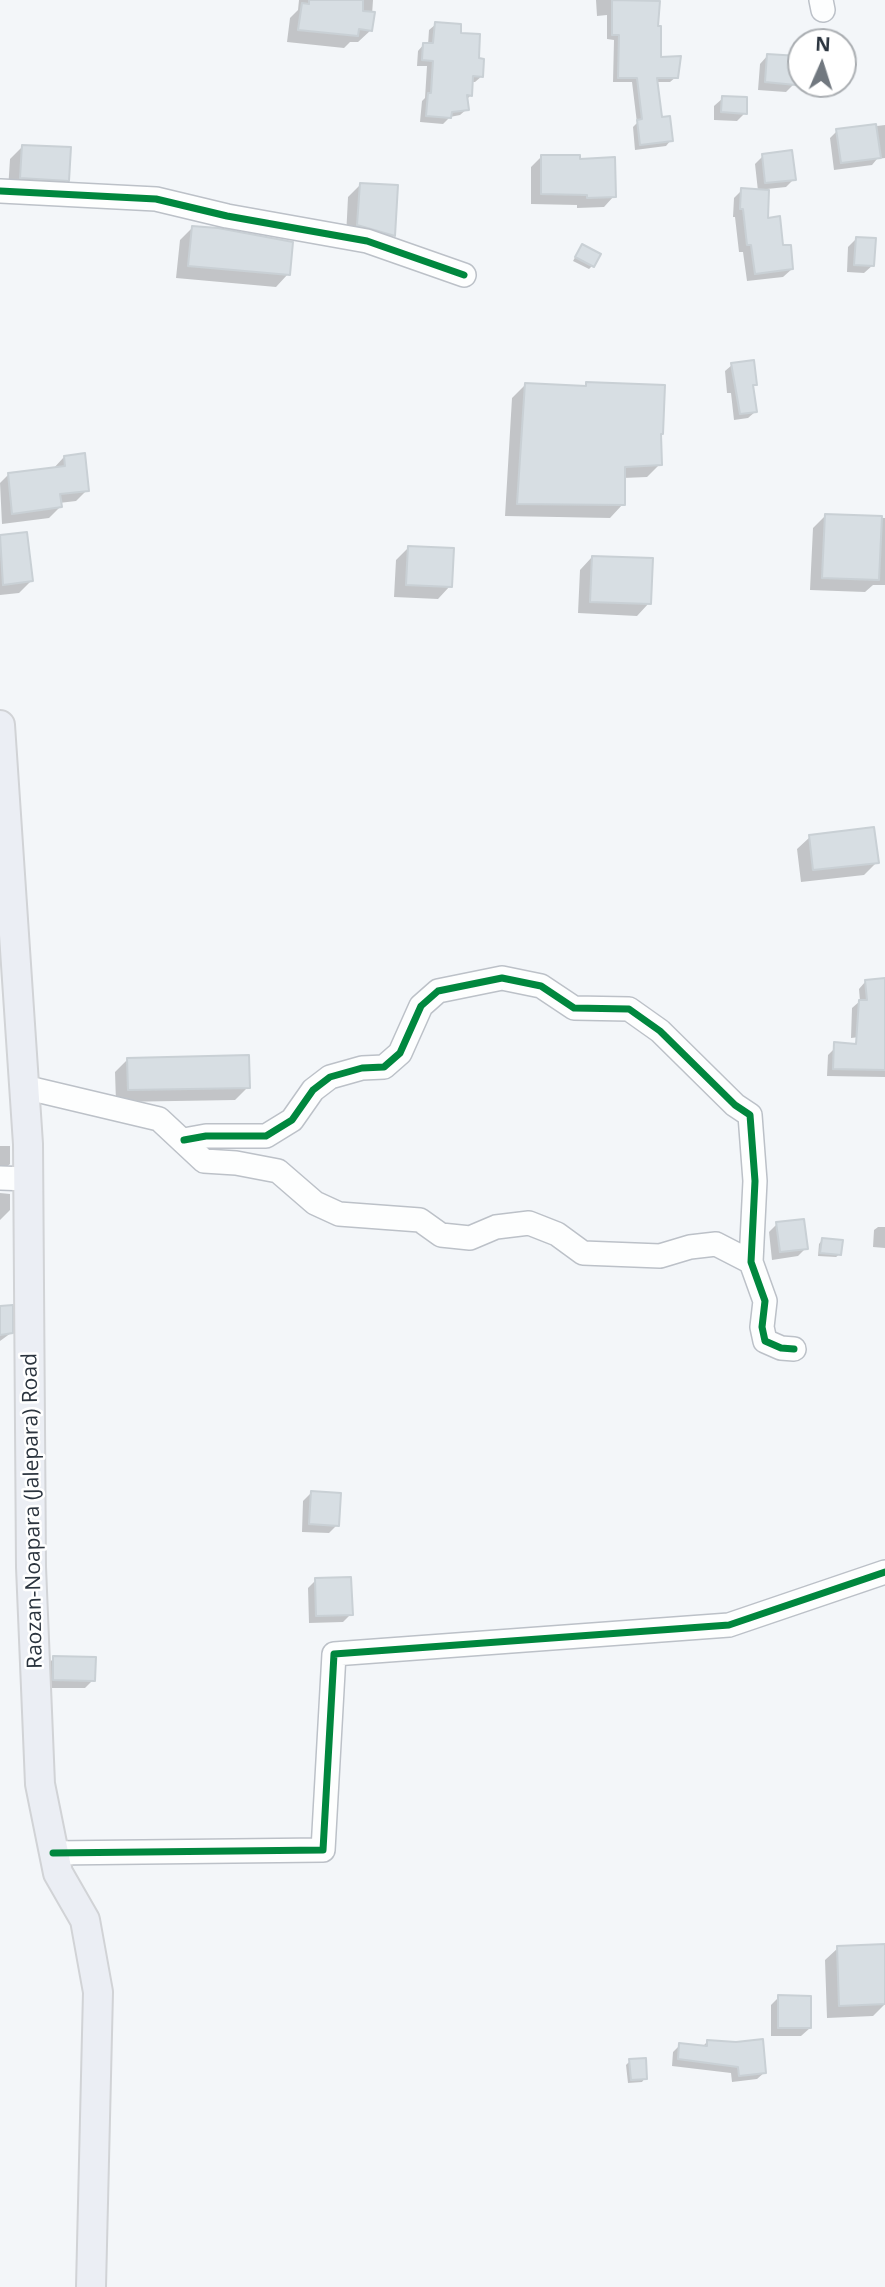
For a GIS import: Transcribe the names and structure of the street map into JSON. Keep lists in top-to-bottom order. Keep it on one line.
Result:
{"streets":{"main road":["Raozan-Noapara (Jalepara) Road"]},"north":"top"}
